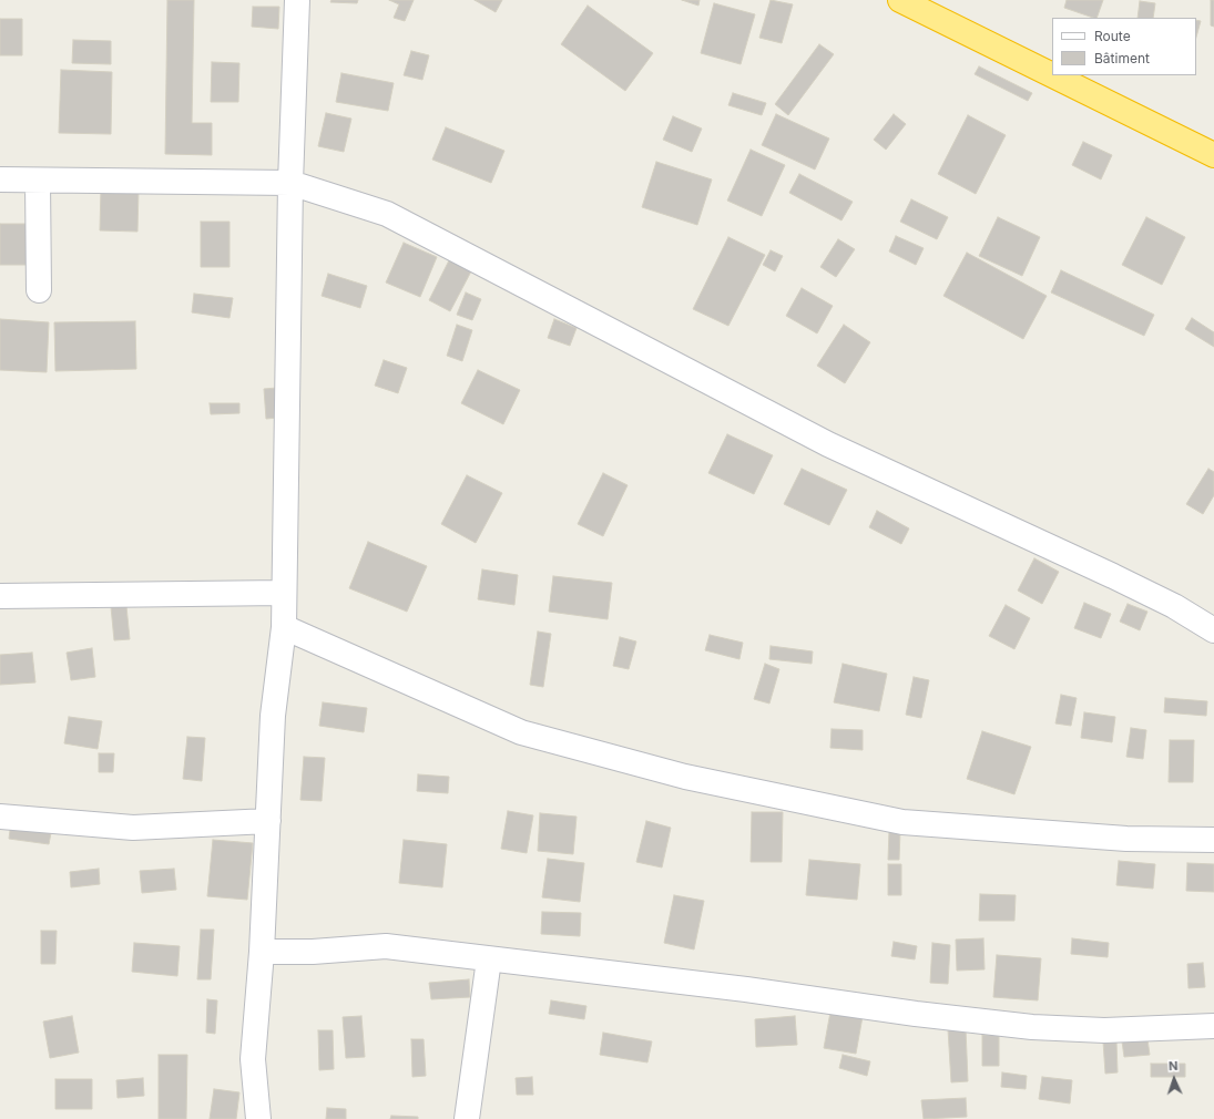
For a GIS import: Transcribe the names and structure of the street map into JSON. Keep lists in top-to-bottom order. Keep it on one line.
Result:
{"legend":["Route","Bâtiment"],"north":"top"}
